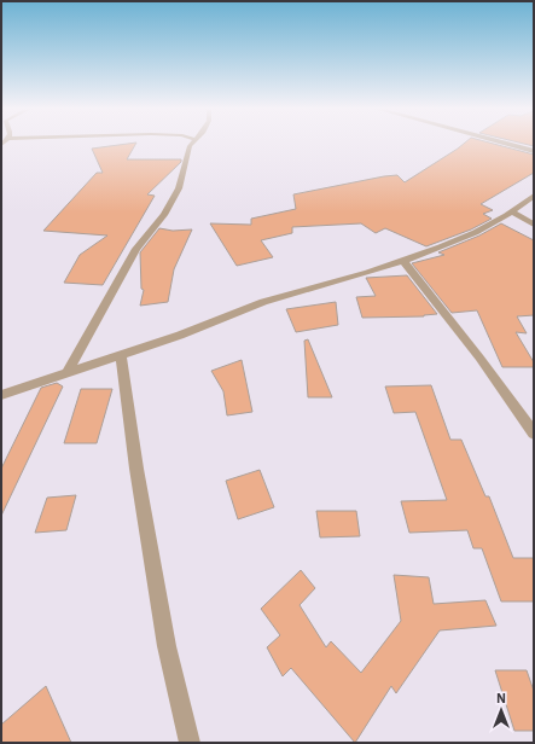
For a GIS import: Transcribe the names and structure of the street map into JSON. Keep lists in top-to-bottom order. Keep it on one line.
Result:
{"north":"top"}
